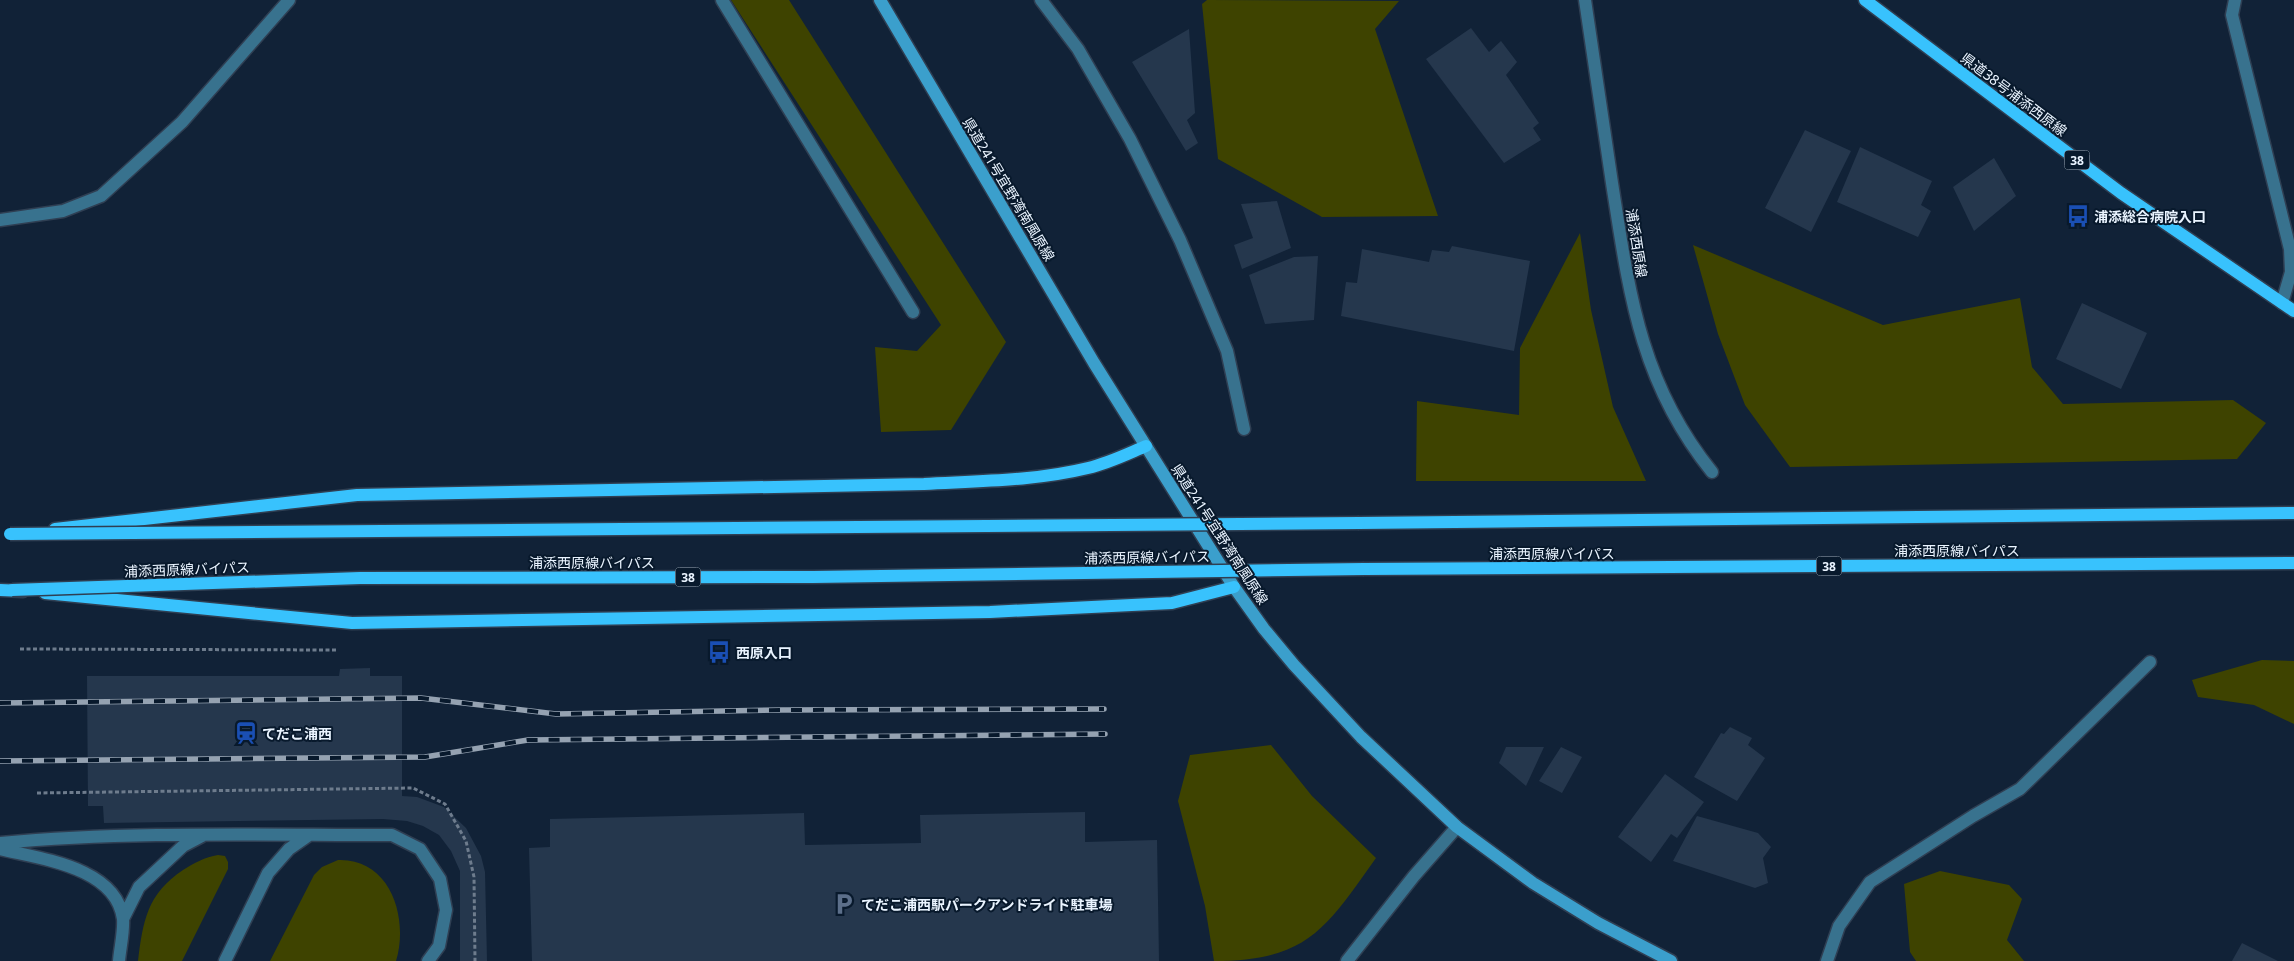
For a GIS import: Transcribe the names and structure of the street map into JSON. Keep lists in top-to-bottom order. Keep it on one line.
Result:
{"streets":{"main road":["県道38号浦添西原線","38","県道241号宜野湾南風原線","浦添西原線バイパス"],"street":["浦添西原線"]},"places":{"bus stop":["浦添総合病院入口","西原入口"],"station":["てだこ浦西"],"parking":["てだこ浦西駅パークアンドライド駐車場"]}}
